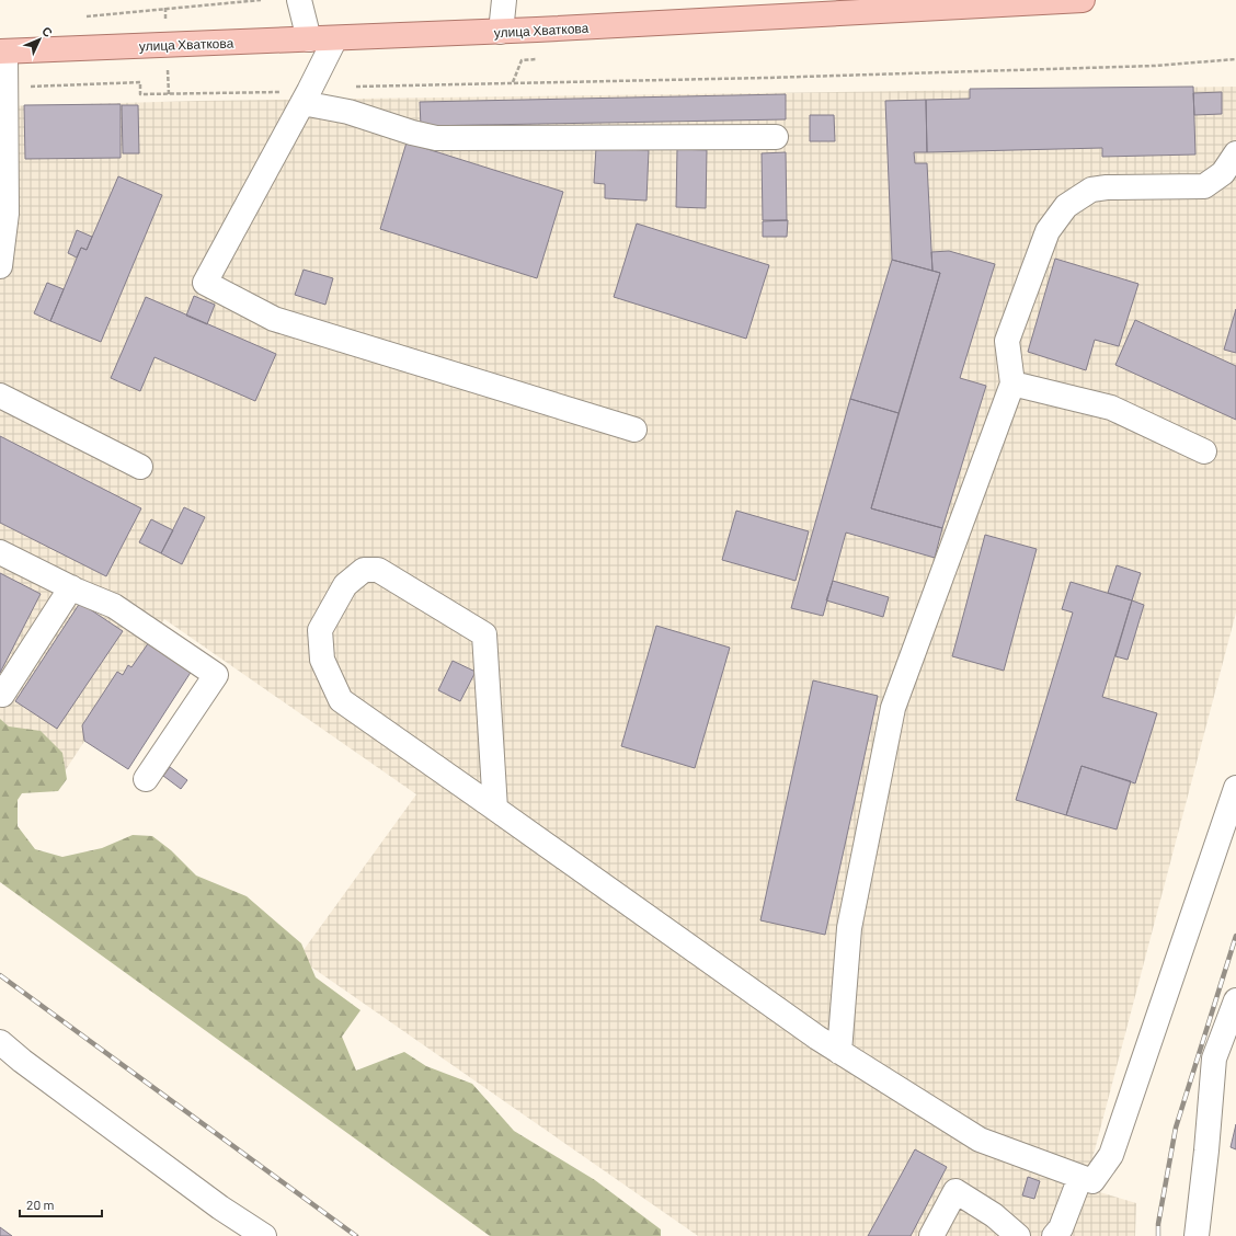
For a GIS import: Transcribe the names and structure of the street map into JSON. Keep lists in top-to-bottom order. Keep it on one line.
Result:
{"streets":{"main road":["улица Хваткова"]},"scale_bar":"20 m","north":"top right"}
